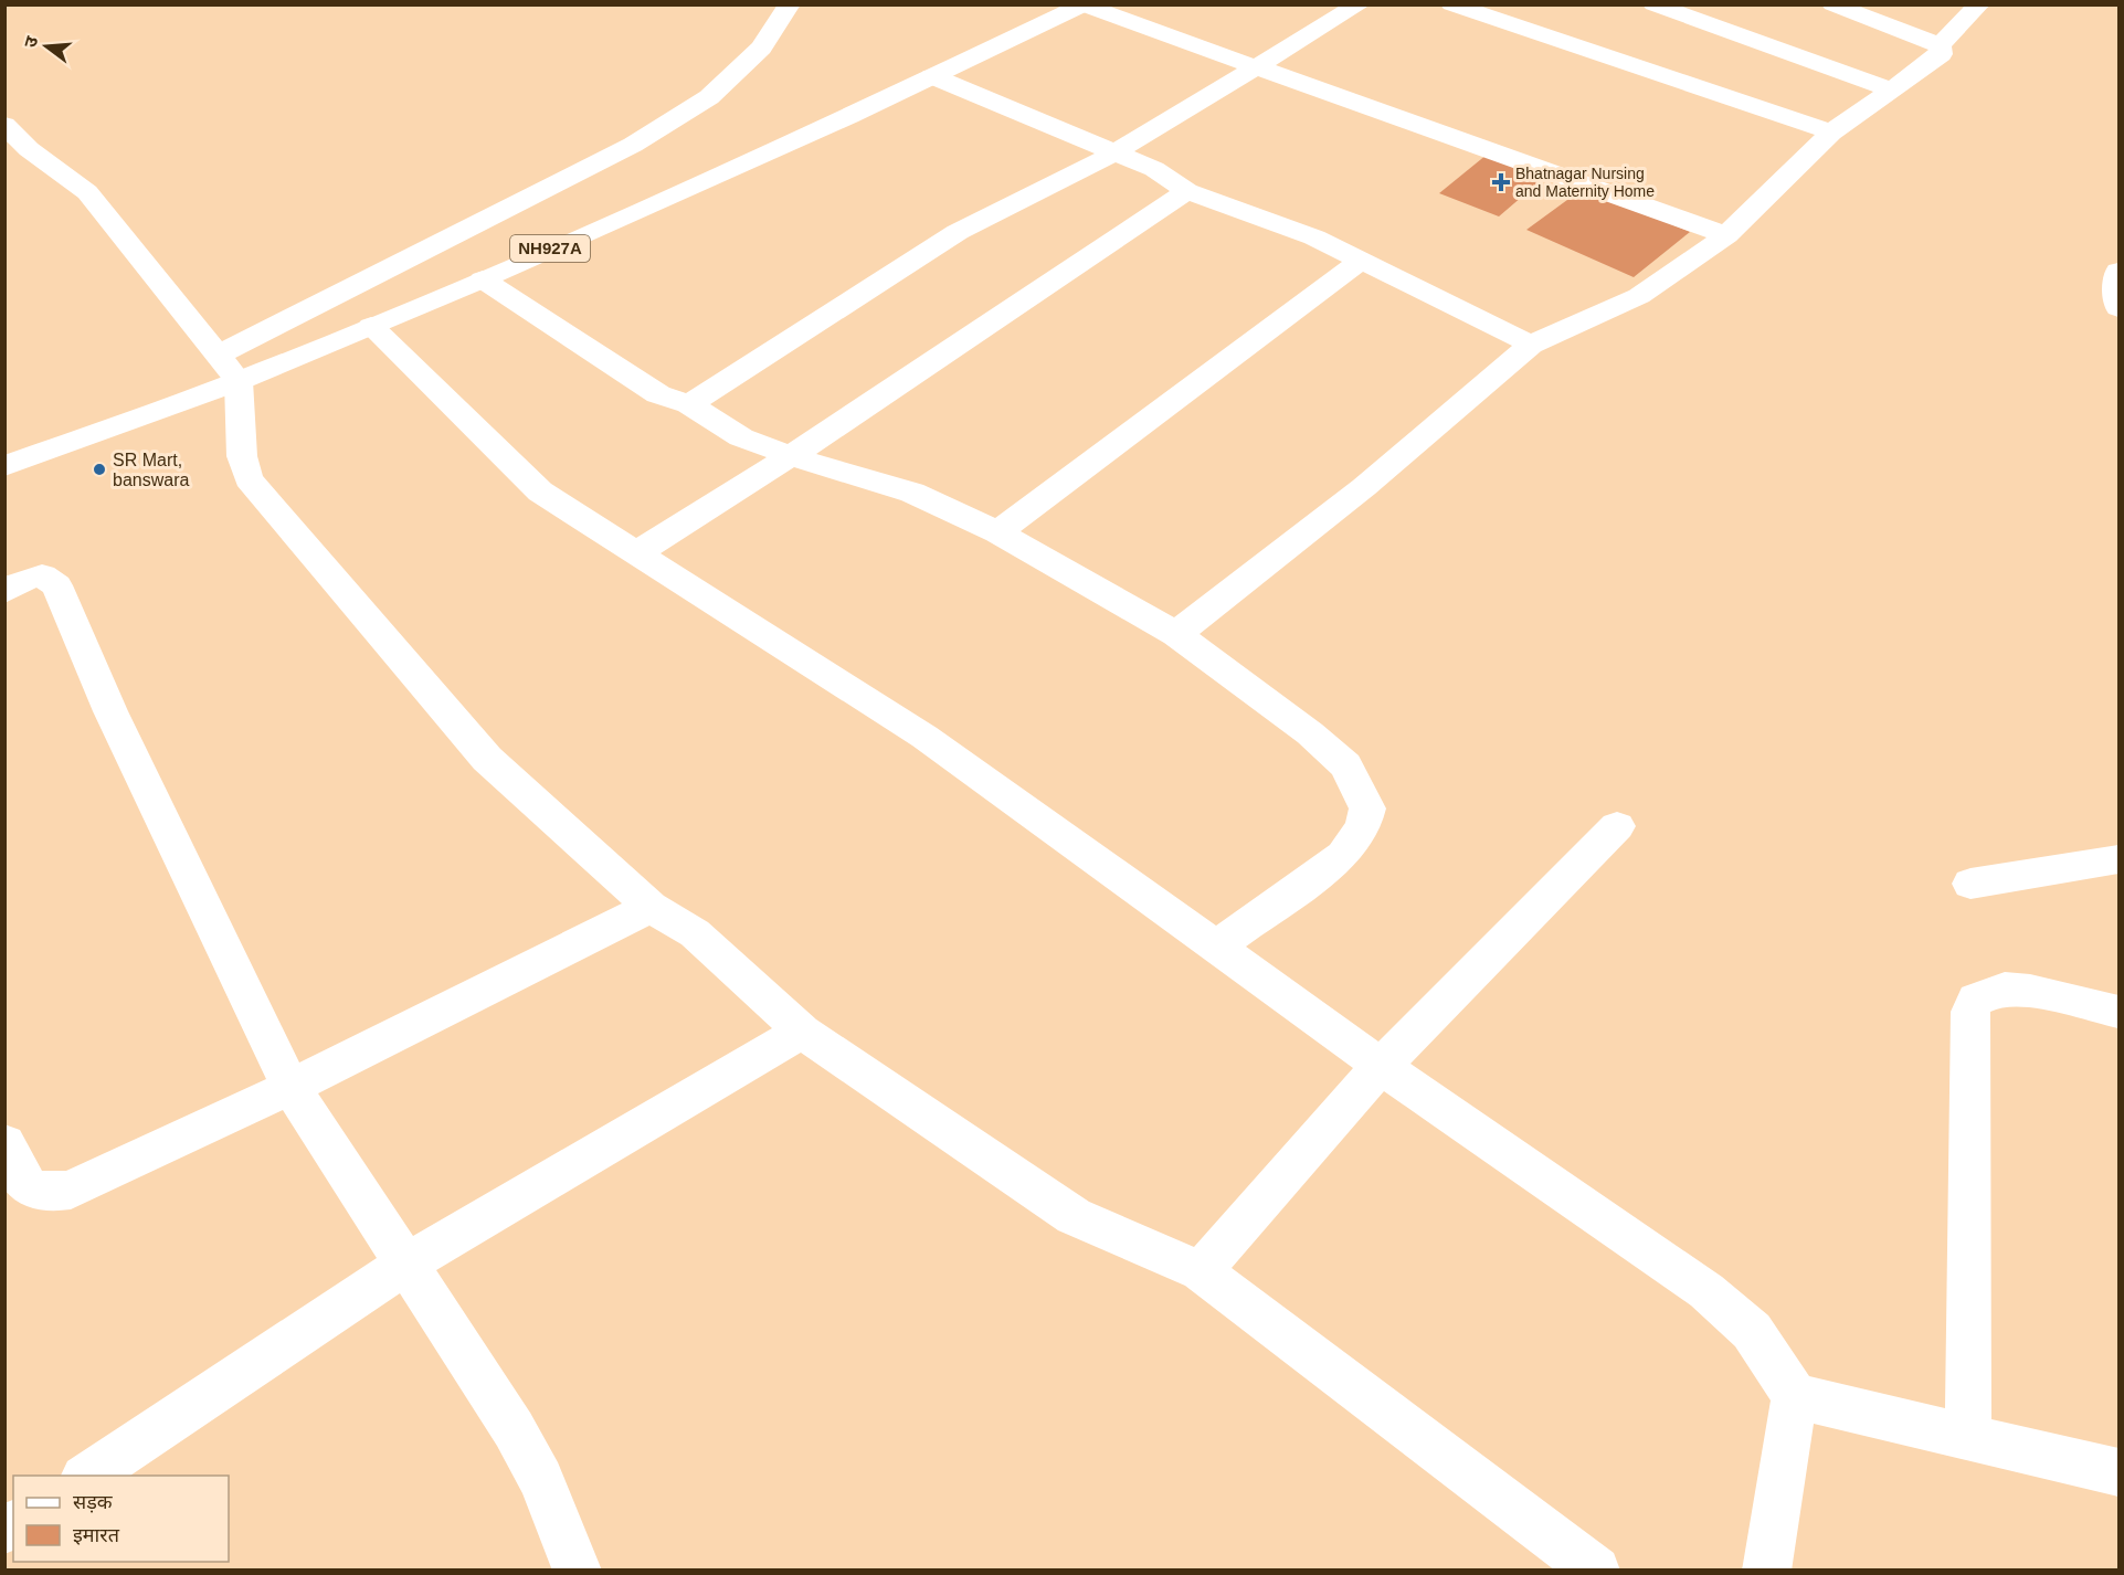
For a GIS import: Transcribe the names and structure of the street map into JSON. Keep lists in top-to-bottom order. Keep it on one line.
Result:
{"streets":{"main road":["NH927A"]},"places":{"health":["Bhatnagar Nursing and Maternity Home"],"other":["SR Mart, banswara"]},"legend":["सड़क","इमारत"],"north":"left"}
